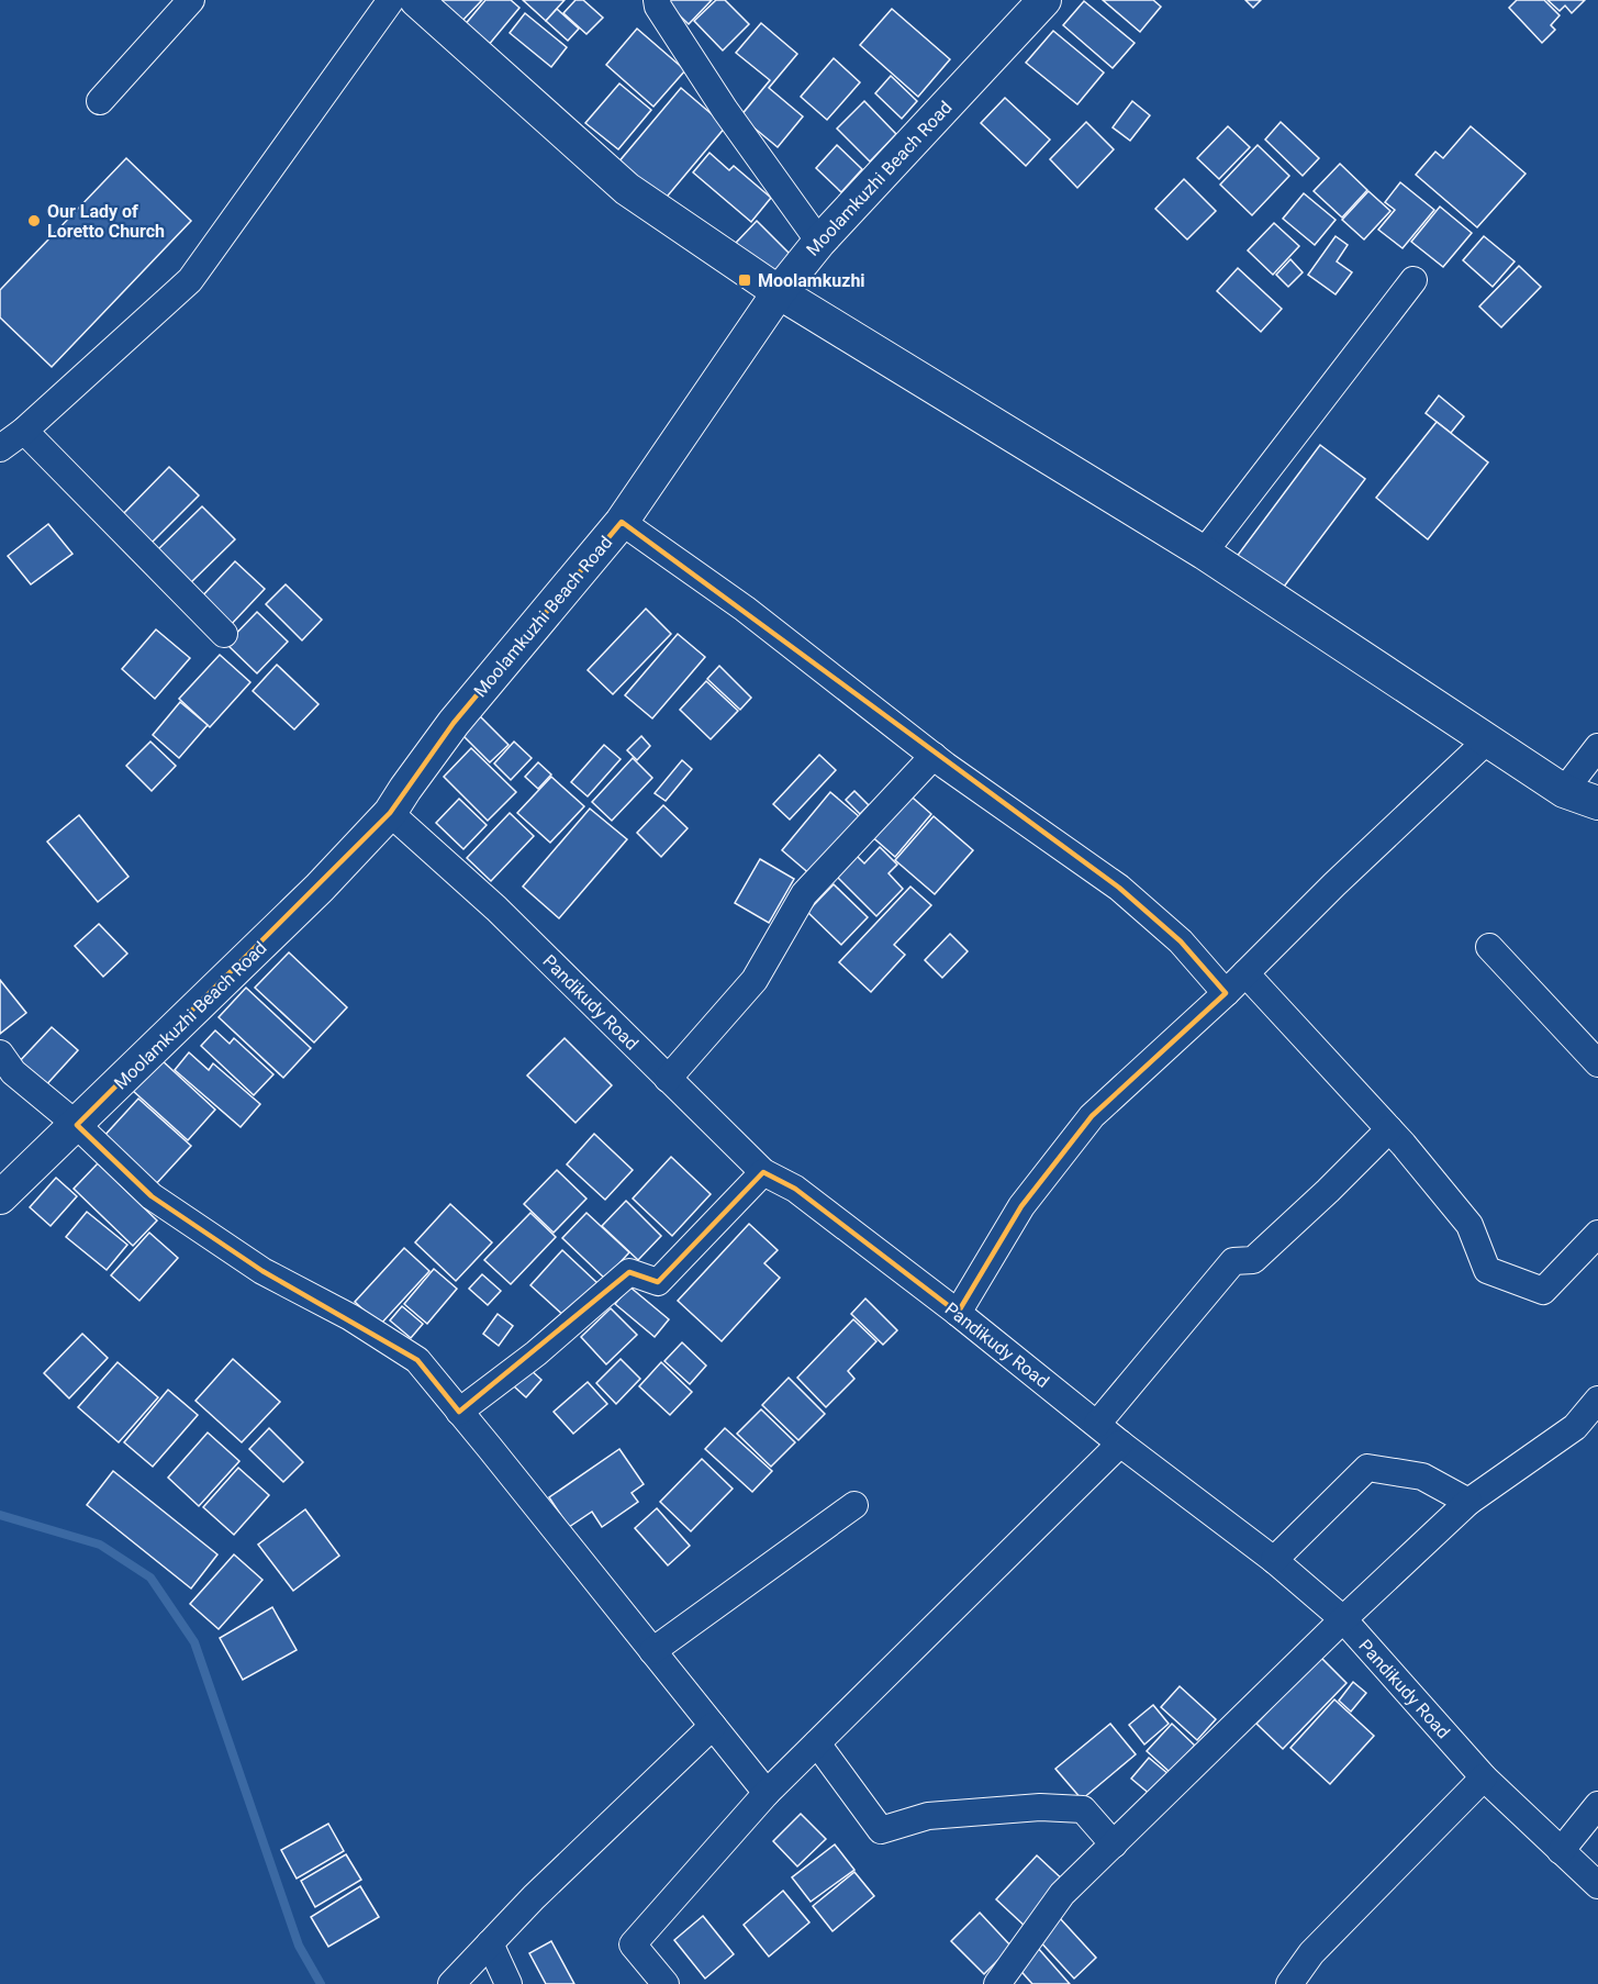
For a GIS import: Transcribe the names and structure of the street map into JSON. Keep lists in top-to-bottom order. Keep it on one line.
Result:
{"streets":{"street":["Moolamkuzhi Beach Road","Pandikudy Road"]},"crossings":[["Moolamkuzhi Beach Road","Pandikudy Road"]],"places":{"other":["Our Lady of Loretto Church"],"transit":["Moolamkuzhi"]}}
